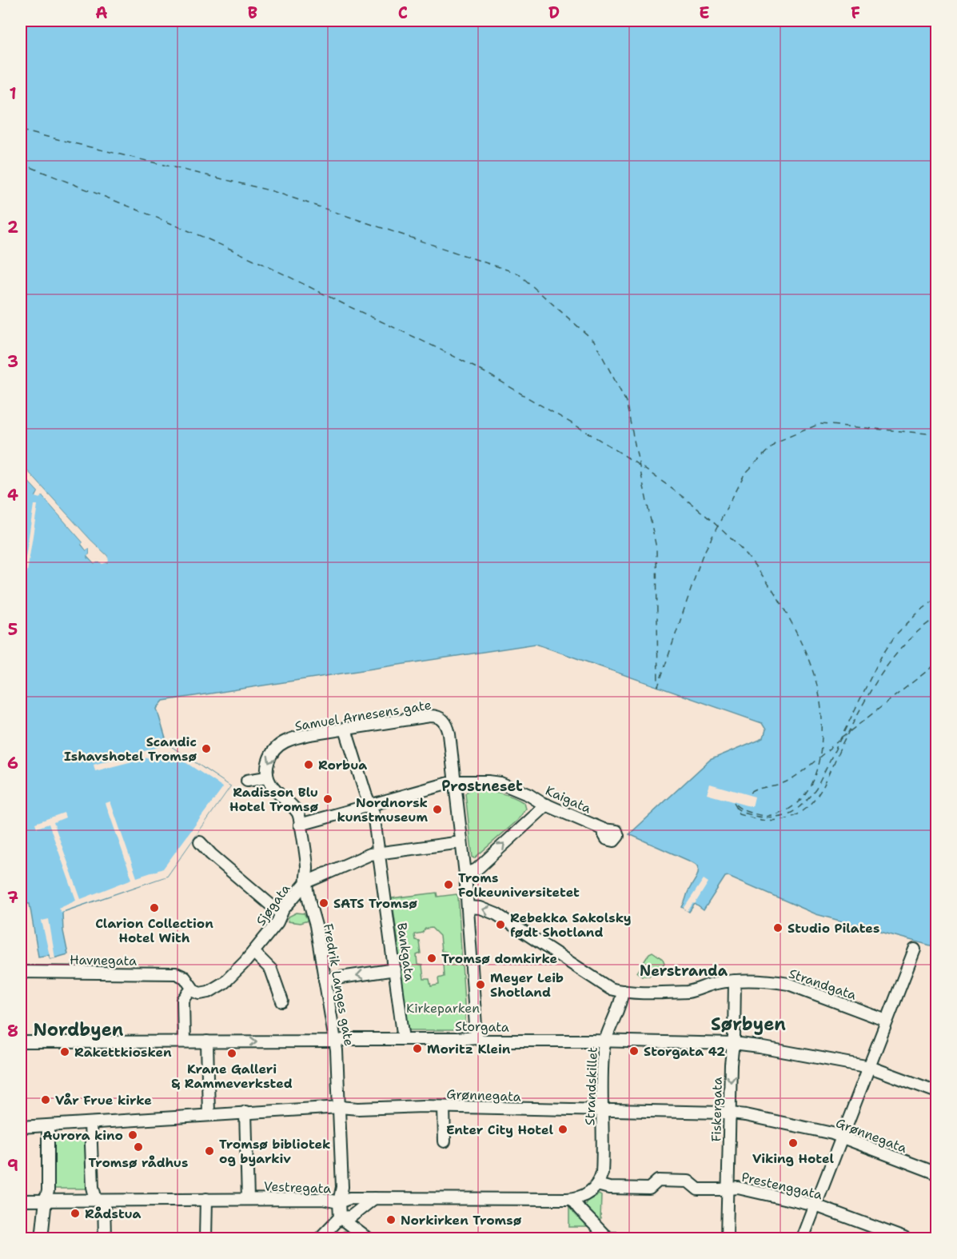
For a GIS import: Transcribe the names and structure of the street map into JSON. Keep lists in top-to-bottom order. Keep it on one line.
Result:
{"streets":{"street":["Samuel Arnesens gate","Kaigata","Sjøgata","Bankgata","Havnegata","Strandgata","Fredrik Langes gate","Storgata","Strandskillet","Grønnegata","Fiskergata","Prestenggata","Vestregata"]},"crossings":[["Samuel Arnesens gate","Kaigata"],["Samuel Arnesens gate","Bankgata"],["Samuel Arnesens gate","Fredrik Langes gate"],["Kaigata","Bankgata"],["Kaigata","Fredrik Langes gate"],["Sjøgata","Bankgata"],["Sjøgata","Havnegata"],["Sjøgata","Fredrik Langes gate"],["Bankgata","Storgata"],["Strandgata","Strandskillet"],["Strandgata","Fiskergata"],["Fredrik Langes gate","Storgata"],["Fredrik Langes gate","Grønnegata"],["Fredrik Langes gate","Vestregata"],["Storgata","Strandskillet"],["Storgata","Fiskergata"],["Strandskillet","Grønnegata"],["Strandskillet","Prestenggata"],["Strandskillet","Vestregata"],["Grønnegata","Fiskergata"],["Fiskergata","Prestenggata"],["Prestenggata","Vestregata"]],"one_way":["Strandgata"],"districts":["Prostneset","Nerstranda","Sørbyen","Nordbyen"],"parks":["Kirkeparken"],"places":["Scandic Ishavshotel Tromsø","Rorbua","Radisson Blu Hotel Tromsø","Nordnorsk kunstmuseum","Troms Folkeuniversitetet","SATS Tromsø","Clarion Collection Hotel With","Rebekka Sakolsky født Shotland","Studio Pilates","Tromsø domkirke","Meyer Leib Shotland","Moritz Klein","Storgata 42","Rakettkiosken","Krane Galleri & Rammeverksted","Vår Frue kirke","Enter City Hotel","Aurora kino","Viking Hotel","Tromsø rådhus","Tromsø bibliotek og byarkiv","Rådstua","Norkirken Tromsø"],"grid":{"columns":["A","B","C","D","E","F"],"rows":["1","2","3","4","5","6","7","8","9"]}}
